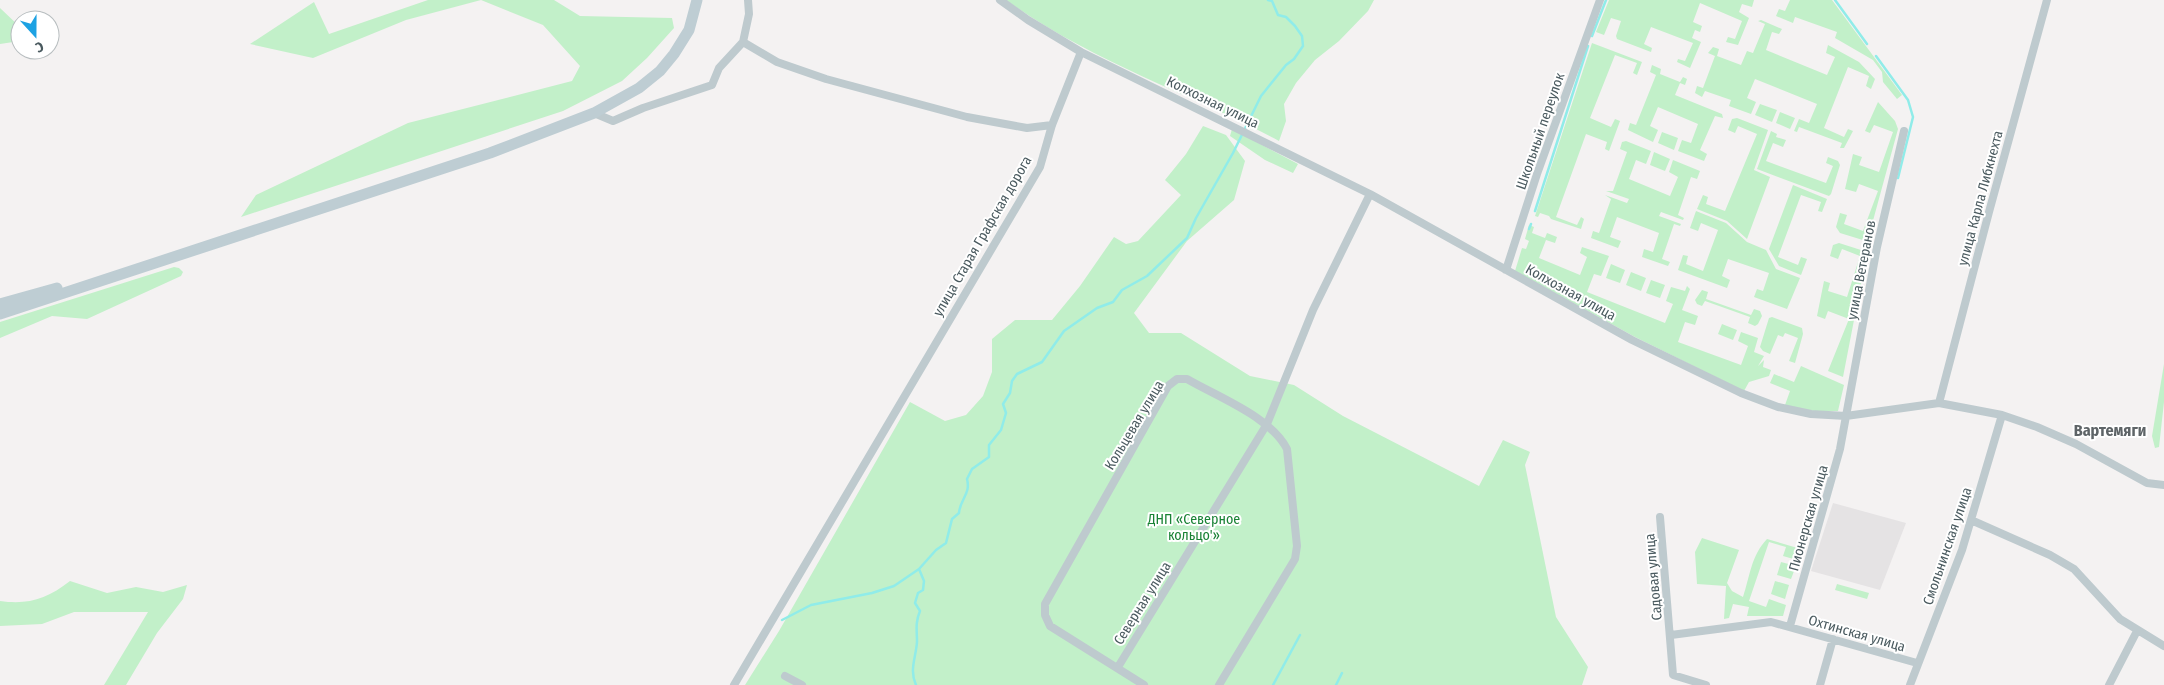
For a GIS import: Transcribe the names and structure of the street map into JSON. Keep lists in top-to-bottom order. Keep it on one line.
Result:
{"streets":{"street":["Колхозная улица","Школьный переулок","улица Карла Либкнехта","улица Старая Графская дорога","улица Ветеранов","Кольцевая улица","Пионерская улица","Смольнинская улица","Садовая улица","Северная улица","Охтинская улица"]},"crossings":[["Колхозная улица","Школьный переулок"],["Колхозная улица","улица Карла Либкнехта"],["Колхозная улица","улица Старая Графская дорога"],["Колхозная улица","улица Ветеранов"],["Колхозная улица","Пионерская улица"],["Колхозная улица","Смольнинская улица"],["Колхозная улица","Северная улица"],["улица Ветеранов","Пионерская улица"],["Кольцевая улица","Северная улица"],["Пионерская улица","Охтинская улица"],["Смольнинская улица","Охтинская улица"],["Садовая улица","Охтинская улица"]],"districts":["Вартемяги"],"parks":["ДНП «Северное кольцо'»"],"north":"bottom"}
